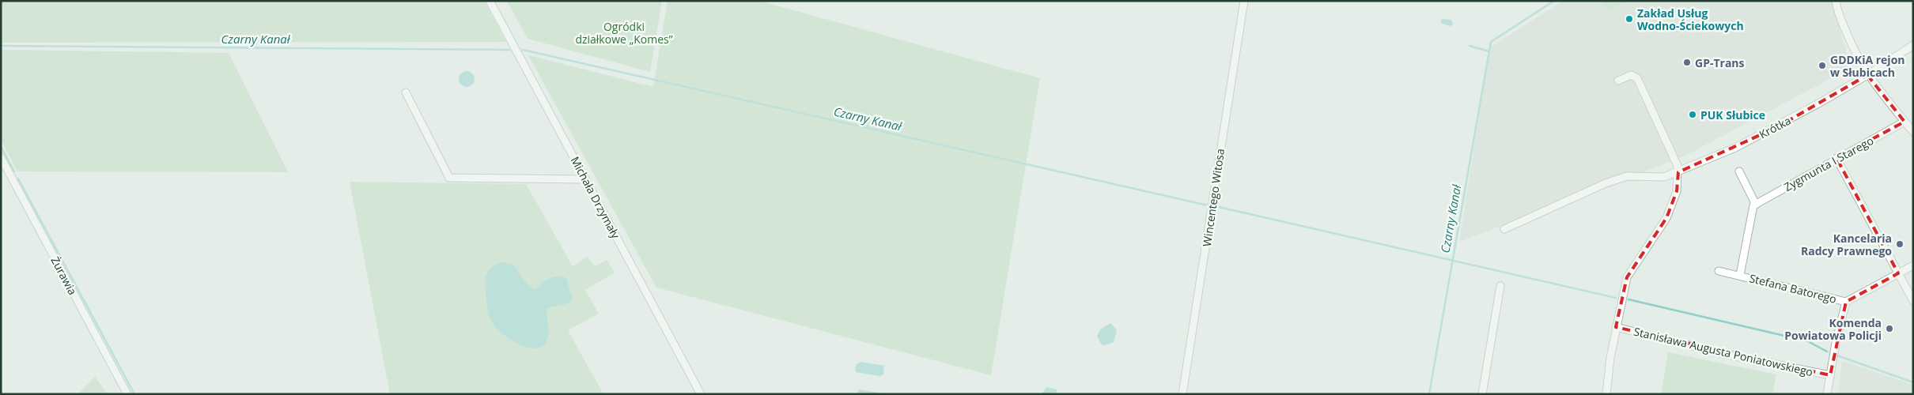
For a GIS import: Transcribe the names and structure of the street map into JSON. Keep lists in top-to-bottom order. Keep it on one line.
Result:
{"streets":{"street":["Krótka","Zygmunta I Starego","Michała Drzymały","Wincentego Witosa","Żurawia","Stefana Batorego","Stanisława Augusta Poniatowskiego"]},"crossings":[["Zygmunta I Starego","Stefana Batorego"]],"water":["Czarny Kanał"],"parks":["Ogródki działkowe „Komes”"],"places":["Zakład Usług Wodno-Ściekowych","GP-Trans","GDDKiA rejon w Słubicach","PUK Słubice","Kancelaria Radcy Prawnego","Komenda Powiatowa Policji"]}
